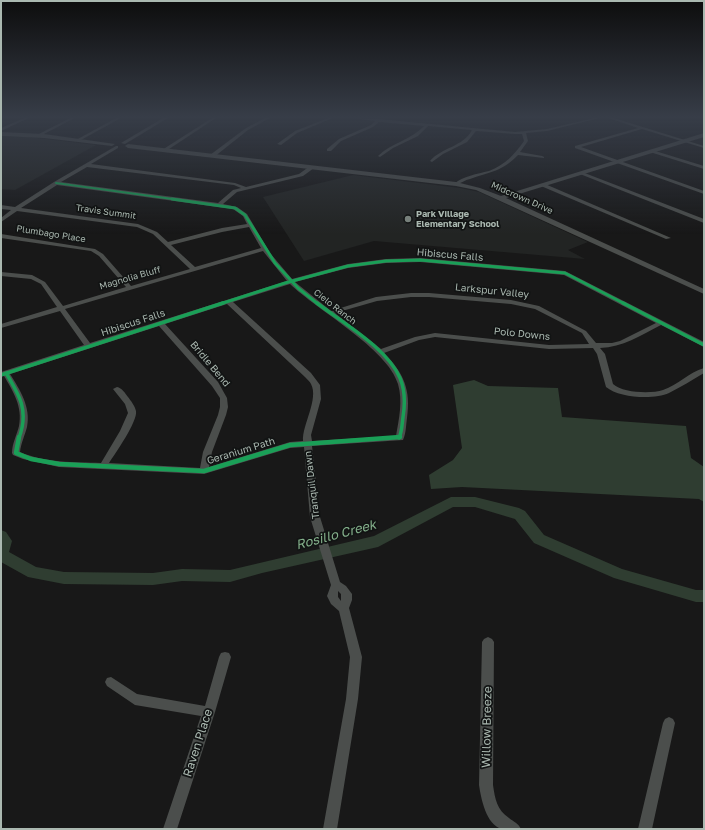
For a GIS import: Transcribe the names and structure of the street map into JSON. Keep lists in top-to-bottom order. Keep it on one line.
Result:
{"streets":{"street":["Midcrown Drive","Travis Summit","Plumbago Place","Hibiscus Falls","Magnolia Bluff","Larkspur Valley","Cielo Ranch","Polo Downs","Bridle Bend","Geranium Path","Tranquil Dawn","Willow Breeze","Raven Place"]},"crossings":[["Travis Summit","Magnolia Bluff"],["Plumbago Place","Magnolia Bluff"],["Hibiscus Falls","Cielo Ranch"],["Hibiscus Falls","Polo Downs"],["Hibiscus Falls","Bridle Bend"],["Hibiscus Falls","Geranium Path"],["Hibiscus Falls","Tranquil Dawn"],["Magnolia Bluff","Cielo Ranch"],["Larkspur Valley","Cielo Ranch"],["Larkspur Valley","Polo Downs"],["Cielo Ranch","Polo Downs"],["Cielo Ranch","Geranium Path"],["Bridle Bend","Geranium Path"],["Geranium Path","Tranquil Dawn"]],"water":["Rosillo Creek"],"places":["Park Village Elementary School"]}
